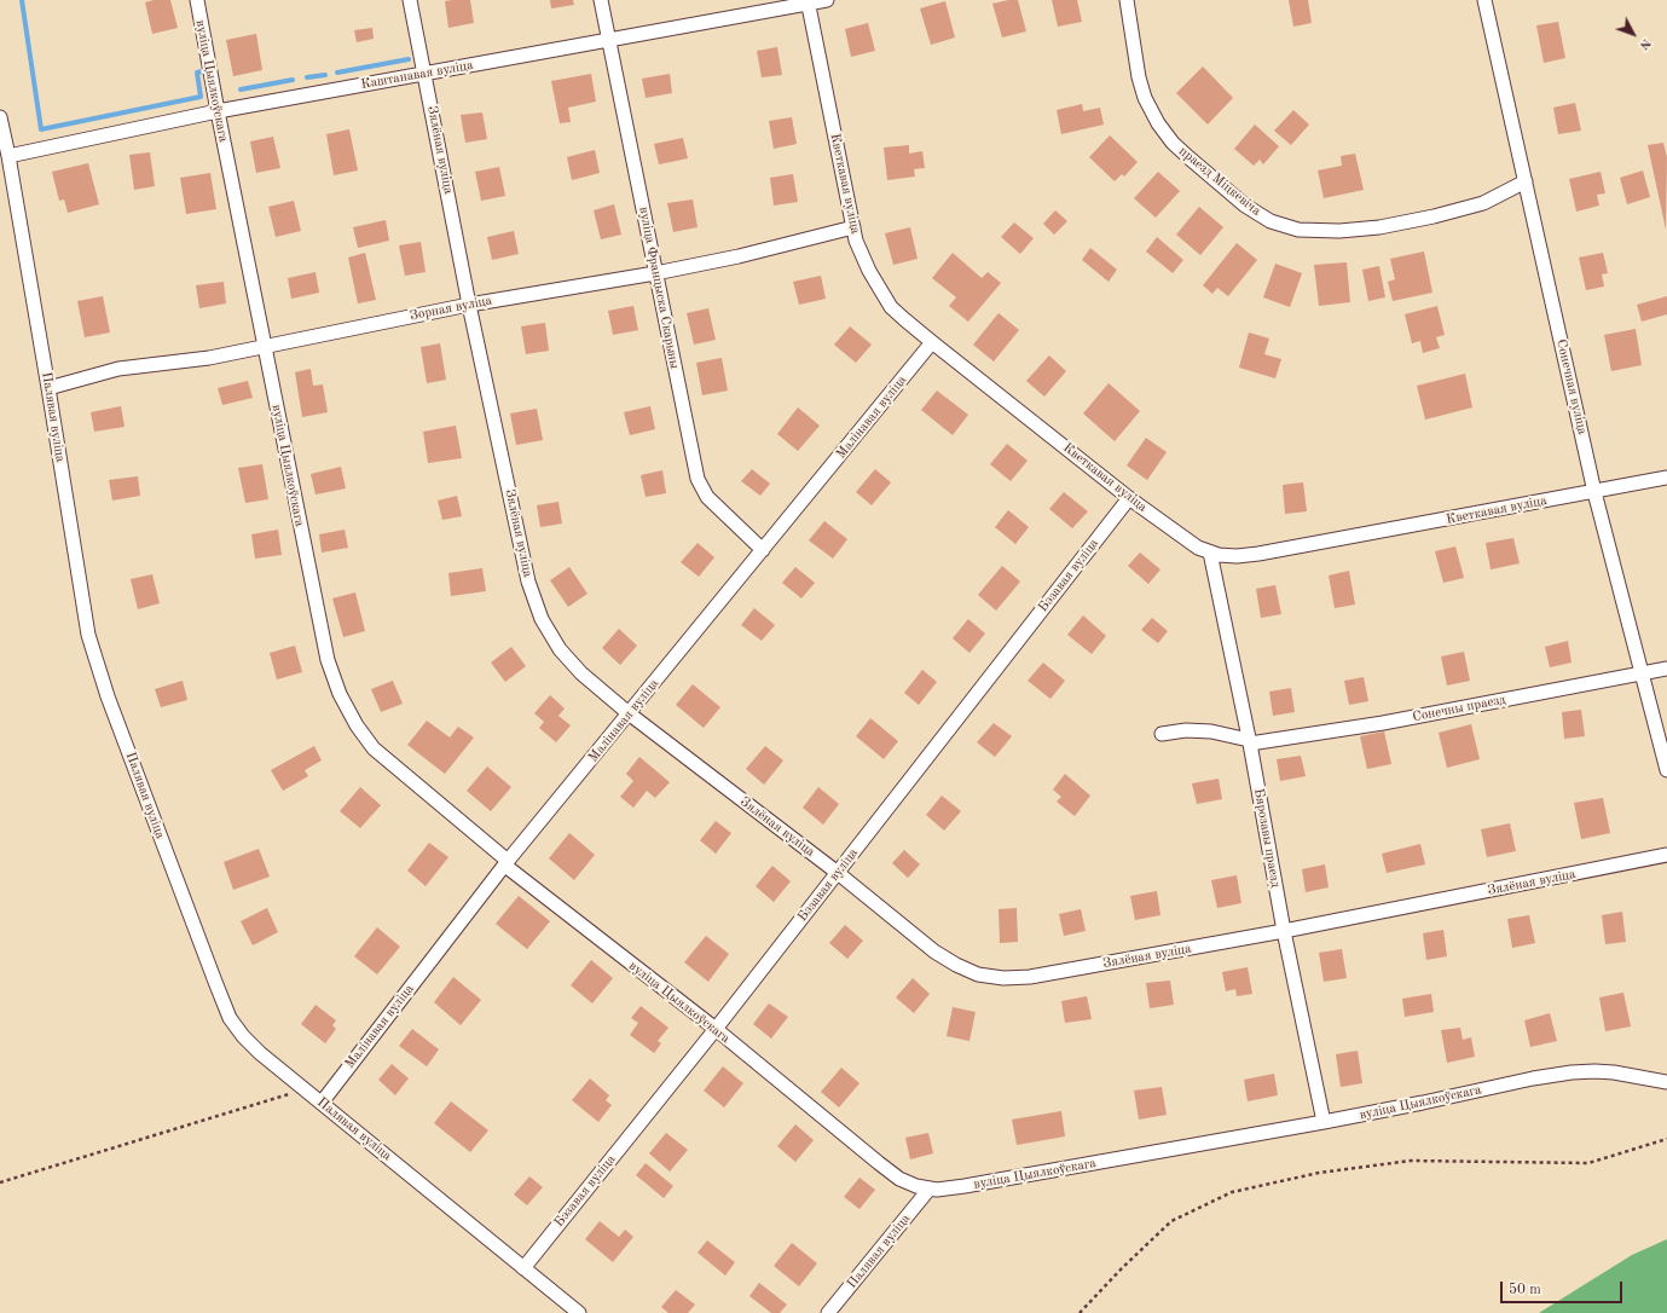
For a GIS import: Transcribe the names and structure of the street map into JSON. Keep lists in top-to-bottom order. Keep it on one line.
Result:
{"streets":{"street":["Каштанавая вуліца","вуліца Цыялкоўскага","Зялёная вуліца","праезд Міцкевіча","Кветкавая вуліца","вуліца Францыска Скарыны","Зорная вуліца","Сонечная вуліца","Палявая вуліца","Малінавая вуліца","Бэзавая вуліца","Сонечны праезд","Бярозавы праезд"]},"crossings":[["Каштанавая вуліца","вуліца Цыялкоўскага"],["Каштанавая вуліца","Зялёная вуліца"],["Каштанавая вуліца","Кветкавая вуліца"],["Каштанавая вуліца","вуліца Францыска Скарыны"],["Каштанавая вуліца","Палявая вуліца"],["вуліца Цыялкоўскага","Зорная вуліца"],["вуліца Цыялкоўскага","Палявая вуліца"],["вуліца Цыялкоўскага","Малінавая вуліца"],["вуліца Цыялкоўскага","Бэзавая вуліца"],["вуліца Цыялкоўскага","Бярозавы праезд"],["Зялёная вуліца","Зорная вуліца"],["Зялёная вуліца","Малінавая вуліца"],["Зялёная вуліца","Бэзавая вуліца"],["Зялёная вуліца","Бярозавы праезд"],["праезд Міцкевіча","Сонечная вуліца"],["Кветкавая вуліца","Зорная вуліца"],["Кветкавая вуліца","Сонечная вуліца"],["Кветкавая вуліца","Малінавая вуліца"],["Кветкавая вуліца","Бэзавая вуліца"],["Кветкавая вуліца","Бярозавы праезд"],["вуліца Францыска Скарыны","Зорная вуліца"],["вуліца Францыска Скарыны","Малінавая вуліца"],["Зорная вуліца","Палявая вуліца"],["Сонечная вуліца","Сонечны праезд"],["Палявая вуліца","Малінавая вуліца"],["Палявая вуліца","Бэзавая вуліца"],["Сонечны праезд","Бярозавы праезд"]],"scale_bar":"50 m","north":"bottom right"}
